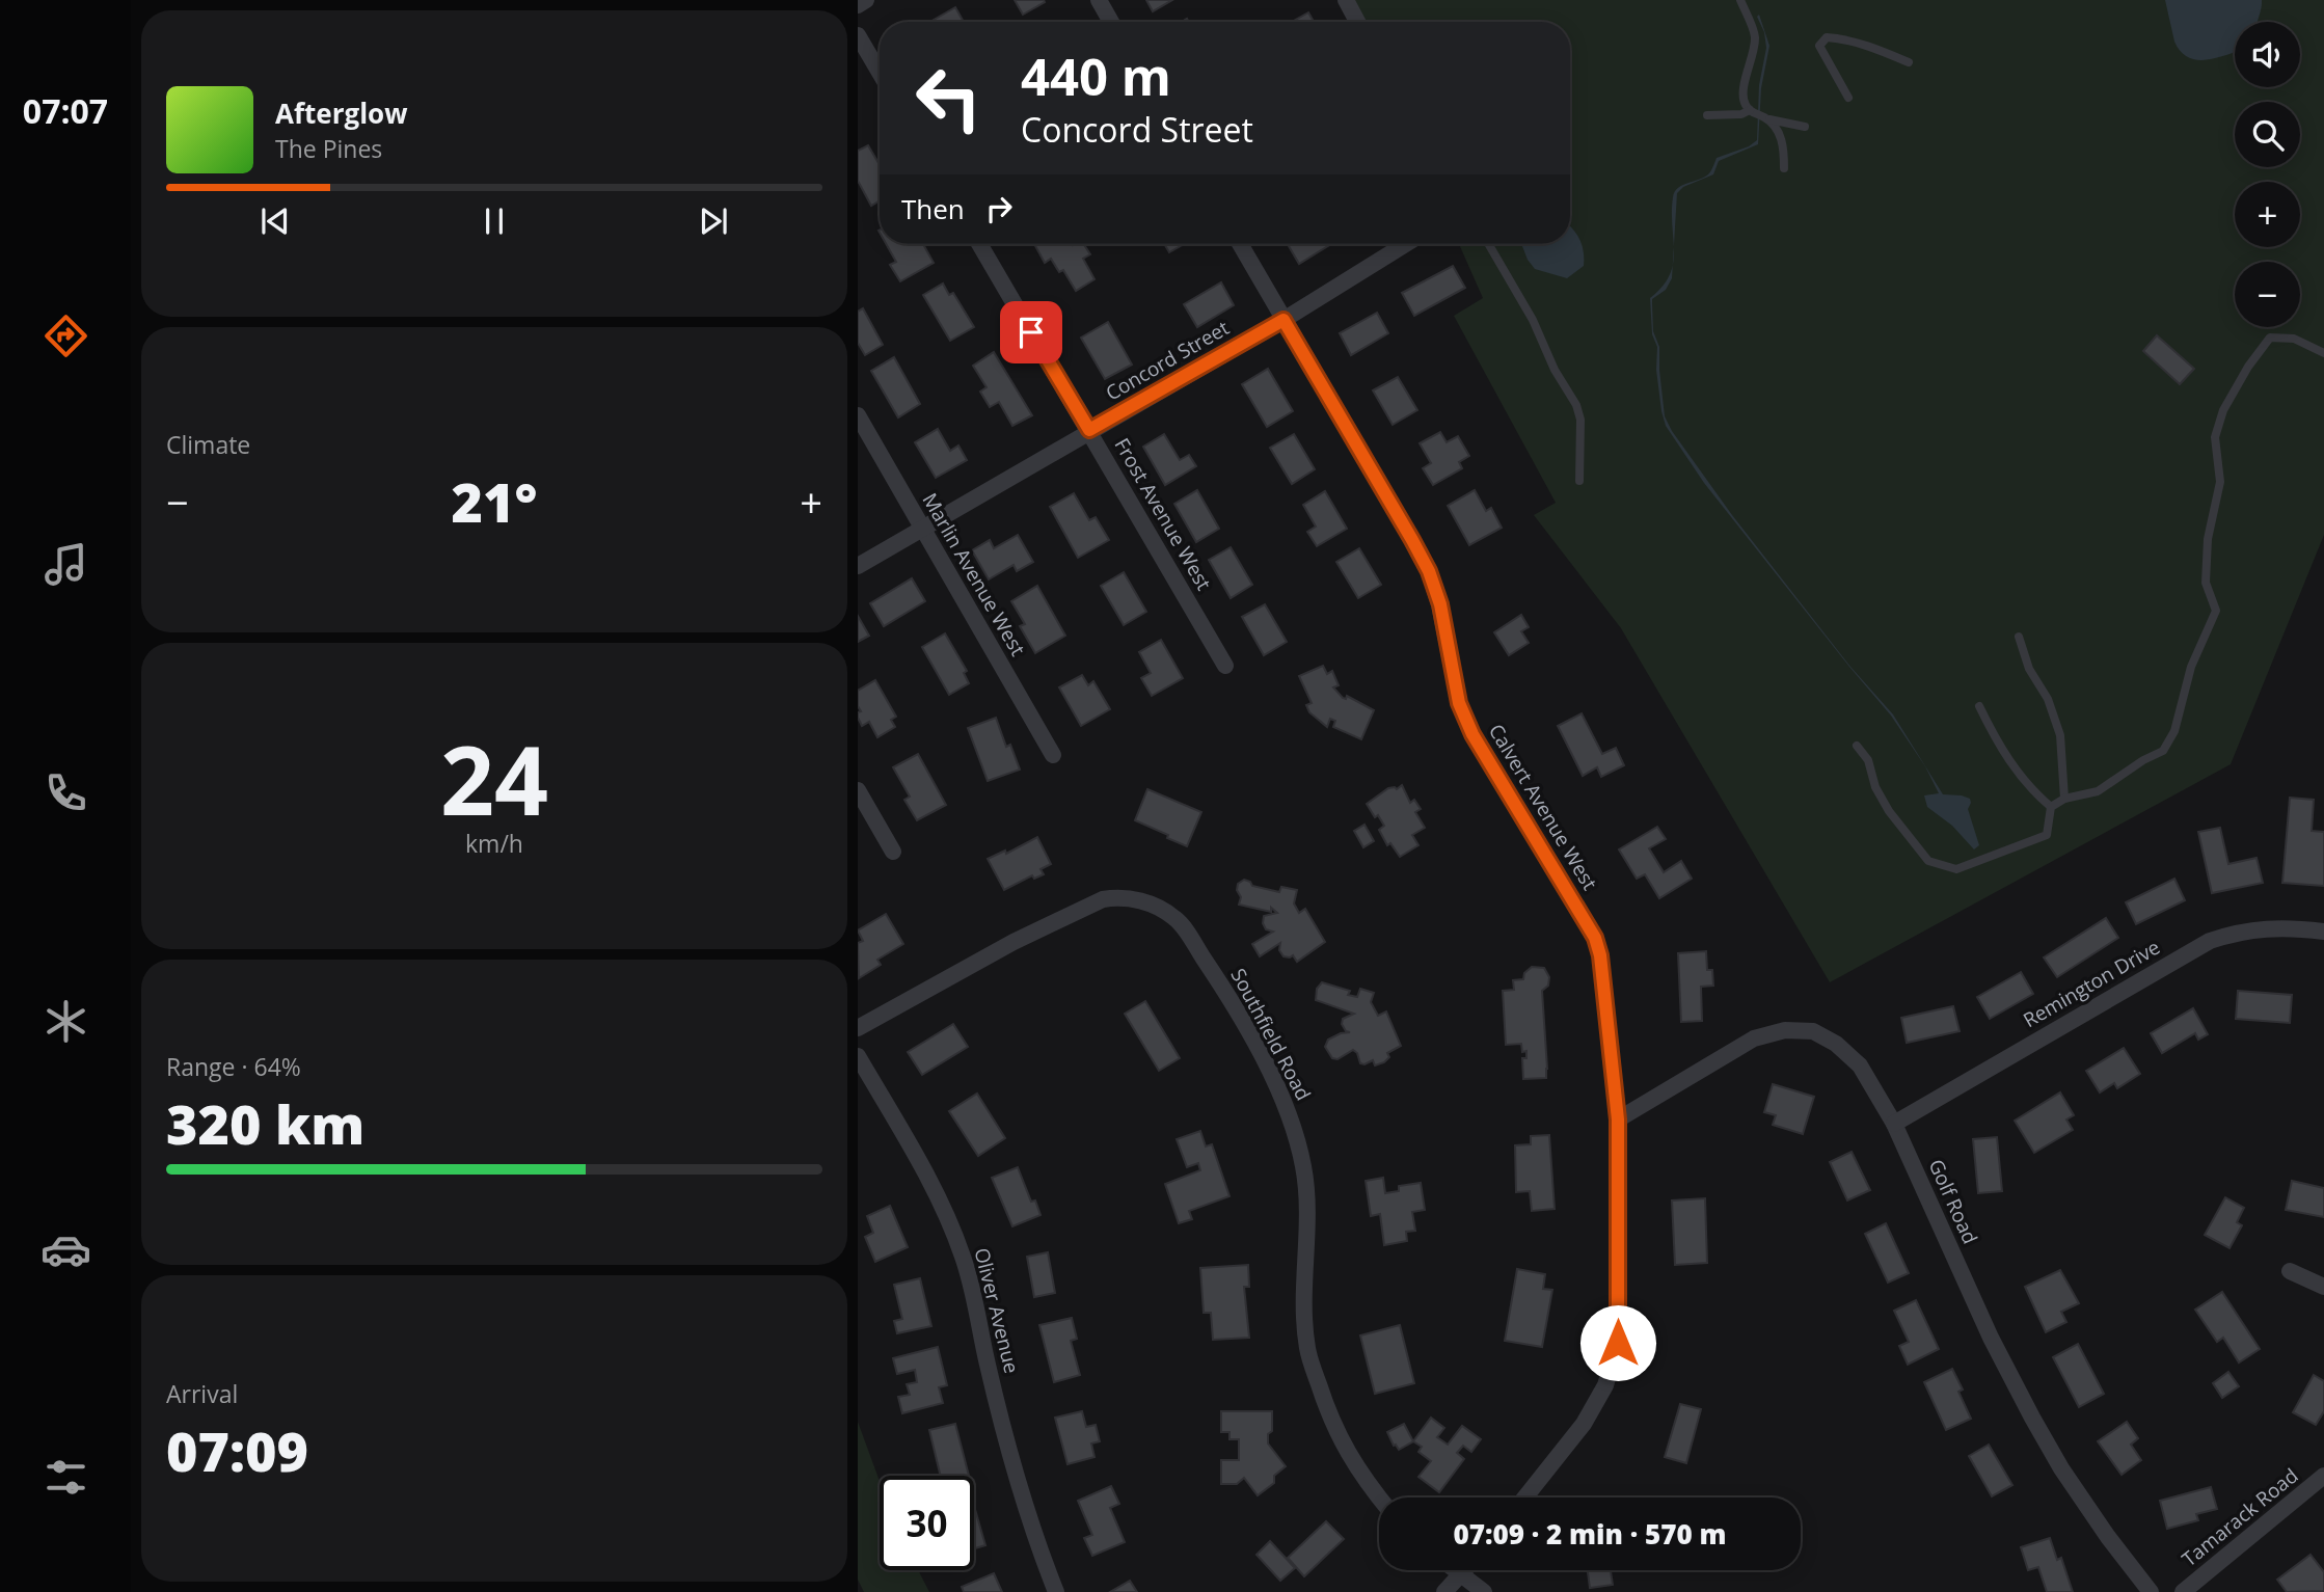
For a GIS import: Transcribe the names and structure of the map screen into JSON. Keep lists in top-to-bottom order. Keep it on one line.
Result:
{"streets":{"street":["Concord Street","Frost Avenue West","Marlin Avenue West","Calvert Avenue West","Remington Drive","Southfield Road","Golf Road","Oliver Avenue","Tamarack Road"]},"crossings":[["Concord Street","Frost Avenue West"],["Concord Street","Marlin Avenue West"],["Concord Street","Calvert Avenue West"],["Calvert Avenue West","Golf Road"],["Remington Drive","Golf Road"]],"page":{"tabs":"07:07","map_buttons":["+","−"],"turn":["440 m","Concord Street"],"song":["Afterglow","The Pines"],"then":"Then","tile":["Climate",["24","km/h"],["Range · 64%","320 km"],["Arrival","07:09"]],"heat":["−","21°","+"],"limit":"30","trip":"07:09 · 2 min · 570 m"}}
